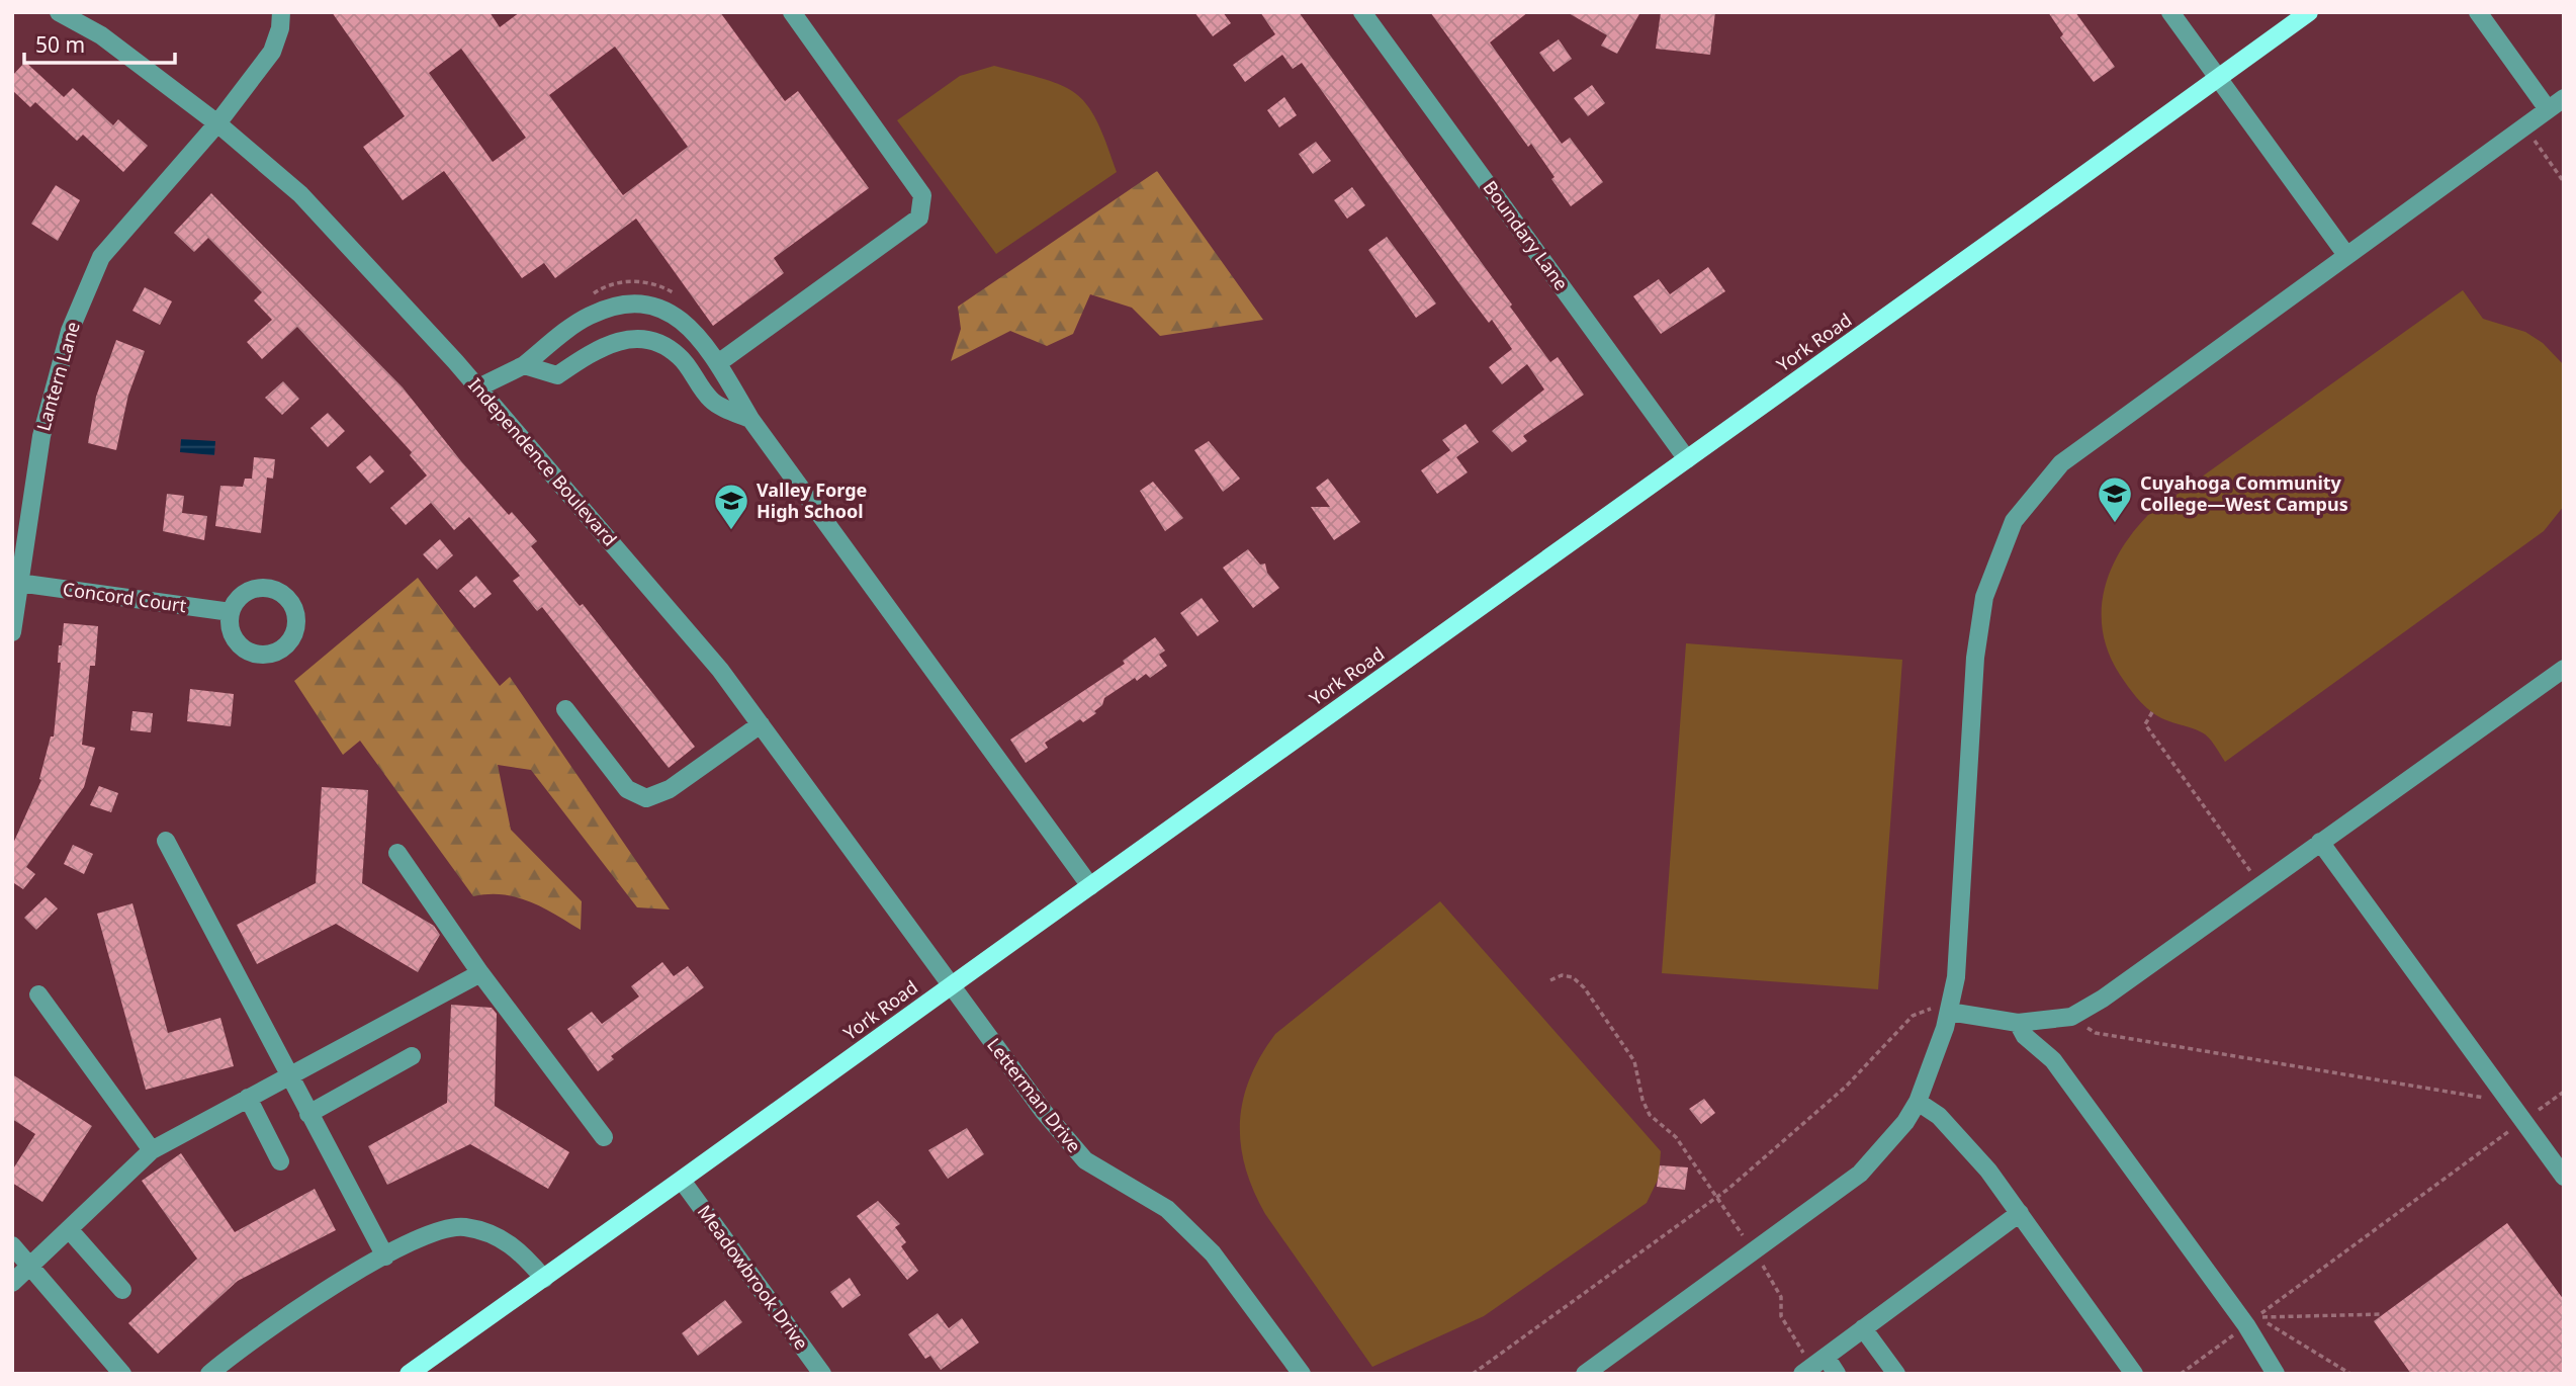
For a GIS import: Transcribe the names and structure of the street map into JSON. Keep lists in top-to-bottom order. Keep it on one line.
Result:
{"streets":{"main road":["York Road"],"street":["Boundary Lane","Lantern Lane","Independence Boulevard","Concord Court","Letterman Drive","Meadowbrook Drive"]},"crossings":[["Boundary Lane","York Road"],["York Road","Independence Boulevard"],["York Road","Letterman Drive"],["York Road","Meadowbrook Drive"],["Lantern Lane","Independence Boulevard"],["Lantern Lane","Concord Court"],["Independence Boulevard","Letterman Drive"]],"places":{"school or university":["Cuyahoga Community College—West Campus","Valley Forge High School"]},"scale_bar":"50 m"}
